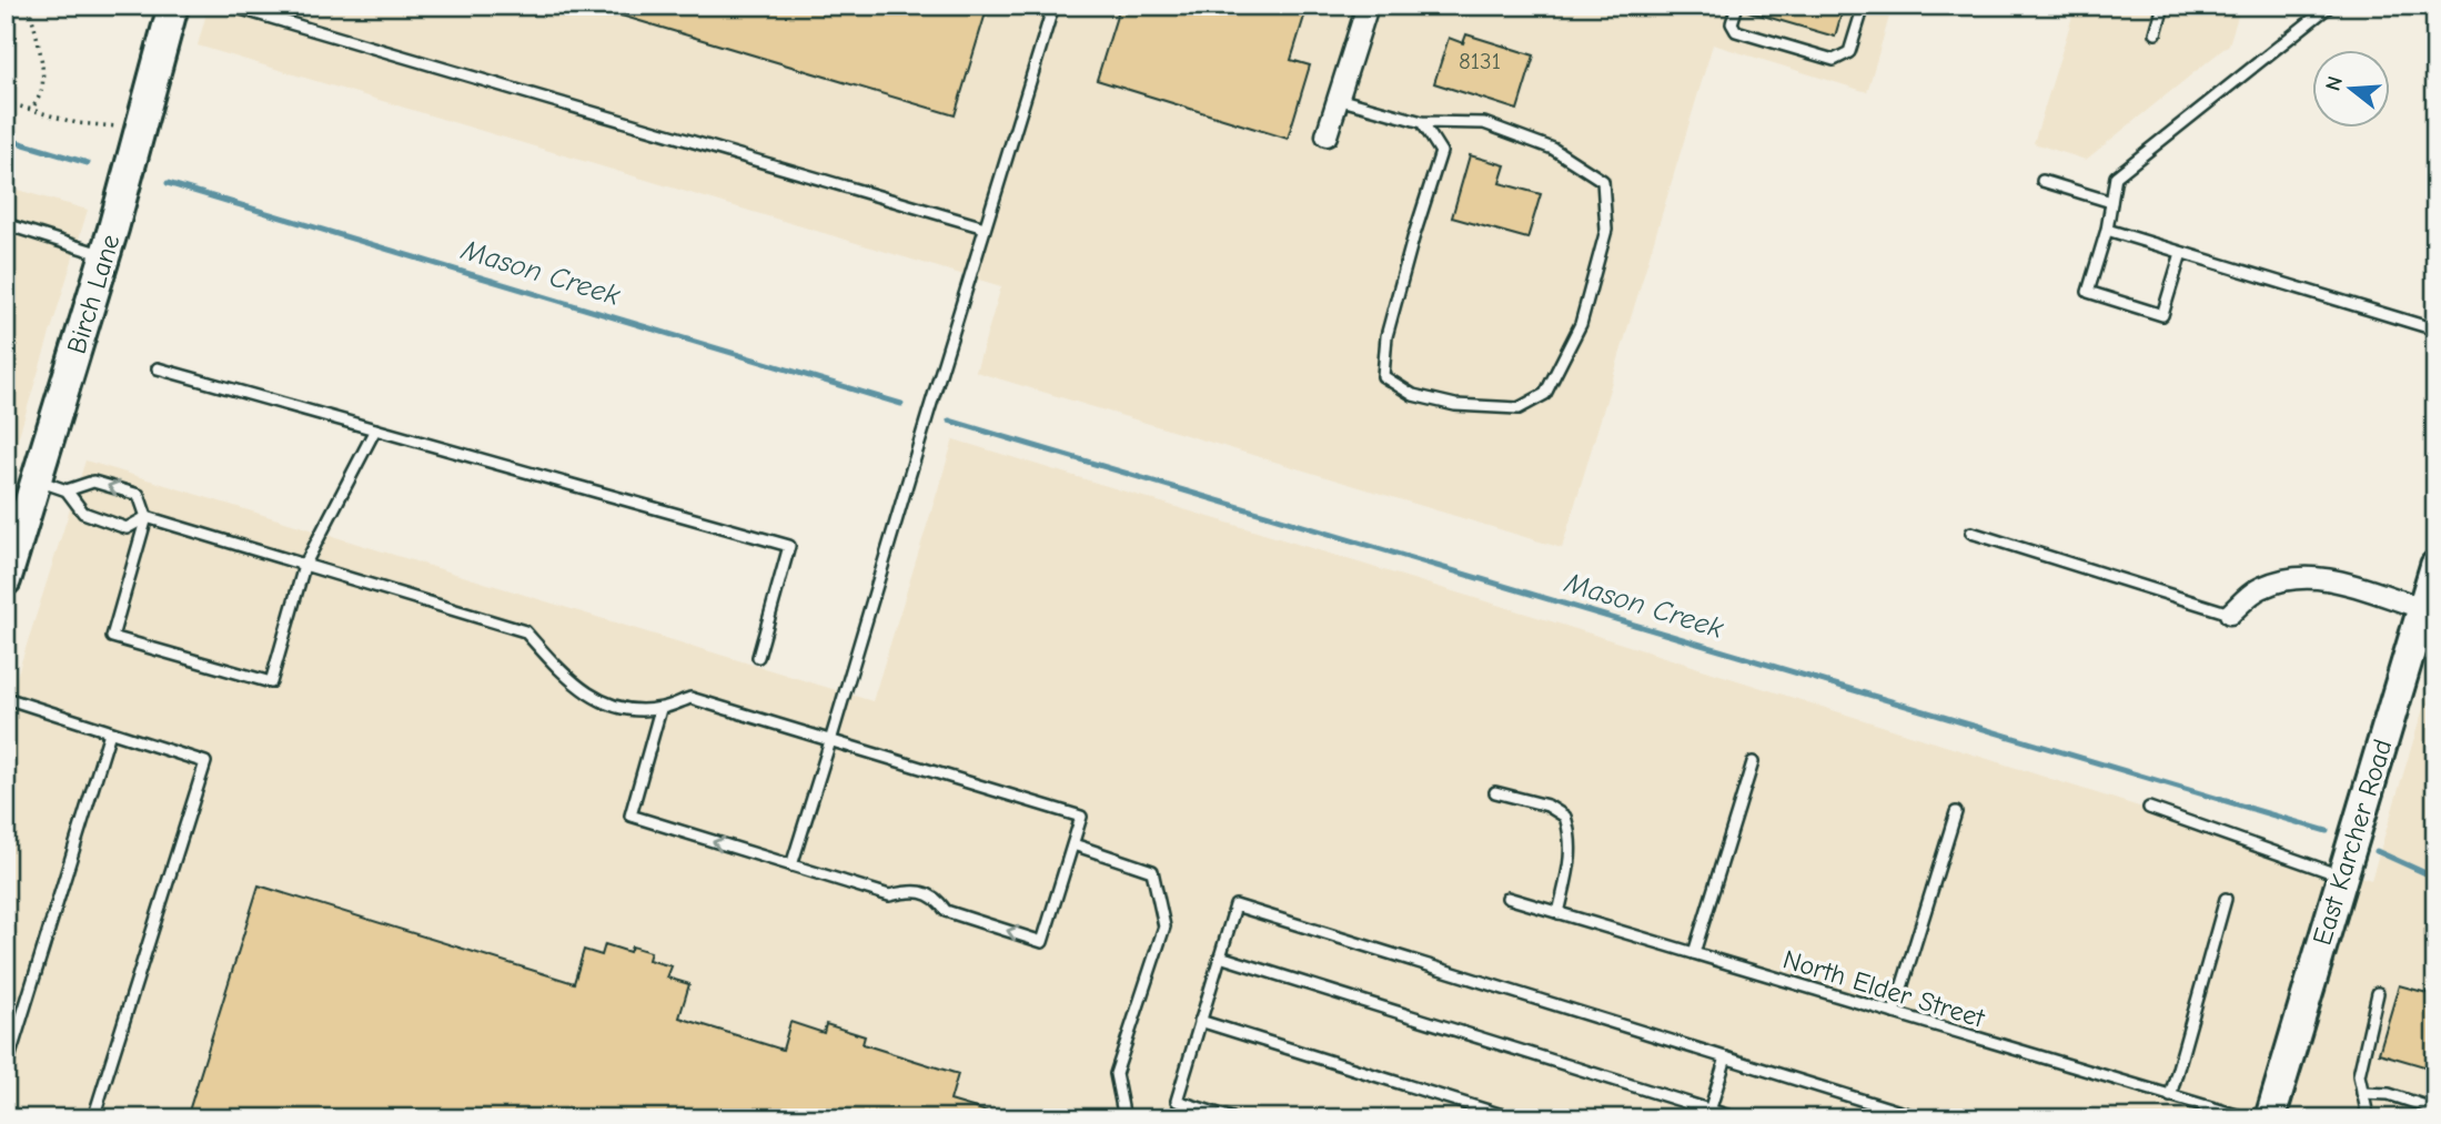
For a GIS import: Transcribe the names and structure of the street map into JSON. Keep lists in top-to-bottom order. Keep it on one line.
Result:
{"streets":{"street":["Birch Lane","East Karcher Road"],"lane":["North Elder Street"]},"water":["Mason Creek"],"house_numbers":["8131"],"north":"left"}
